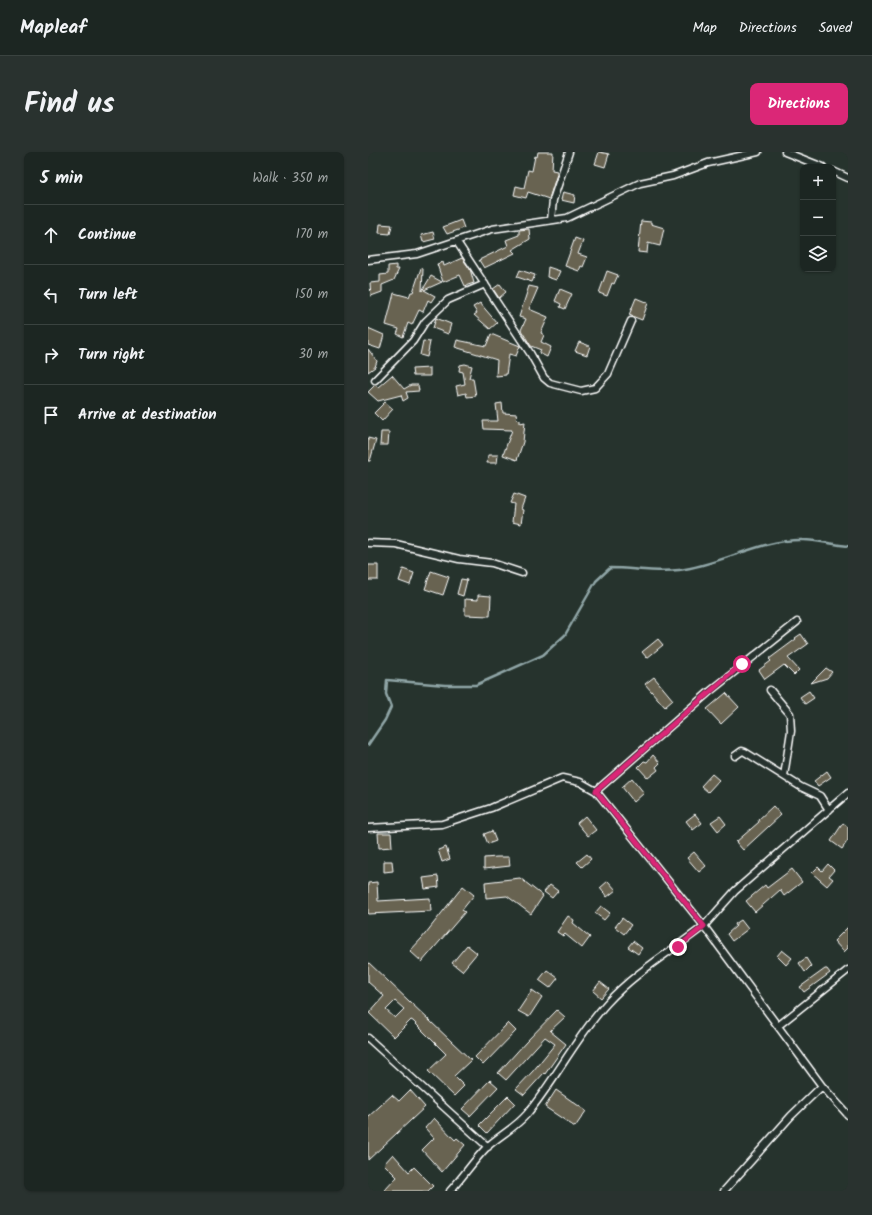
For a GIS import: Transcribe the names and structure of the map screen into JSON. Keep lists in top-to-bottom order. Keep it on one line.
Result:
{"page":{"header":"Mapleaf","nav":["Map","Directions","Saved"],"title":"Find us","buttons":"Directions","heading":["5 min","Walk · 350 m"],"map_buttons":["+","−"],"list":[["Continue","170 m"],["Turn left","150 m"],["Turn right","30 m"],"Arrive at destination"]}}
